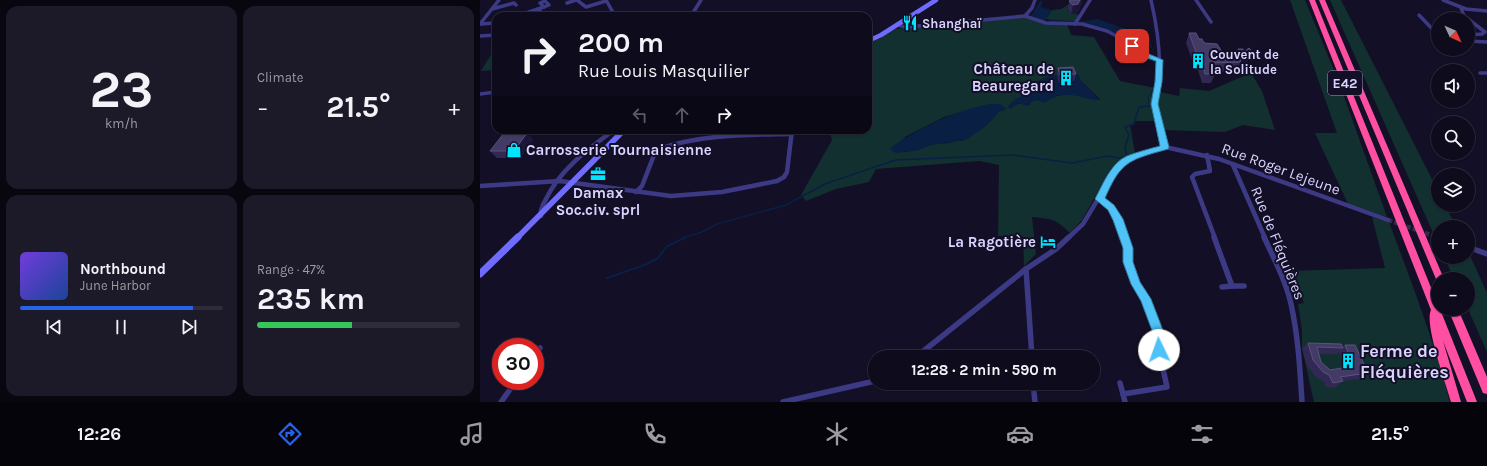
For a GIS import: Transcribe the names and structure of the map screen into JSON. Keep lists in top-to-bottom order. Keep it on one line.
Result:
{"streets":{"highway":["E42"],"street":["Rue Roger Lejeune","Rue de Fléquières"]},"crossings":[["Rue Roger Lejeune","Rue de Fléquières"]],"places":{"restaurant":["Shanghaï"],"building":["Couvent de la Solitude","Château de Beauregard","Ferme de Fléquières"],"shop":["Carrosserie Tournaisienne"],"office":["Damax Soc.civ. sprl"],"hotel":["La Ragotière"]},"north":"bottom right","page":{"tile":[["23","km/h"],"Climate",["Range · 47%","235 km"]],"map_buttons":["+","−"],"turn":["200 m","Rue Louis Masquilier"],"heat":["−","21.5°","+"],"song":["Northbound","June Harbor"],"limit":"30","trip":"12:28 · 2 min · 590 m","tabs":["12:26","21.5°"]}}
